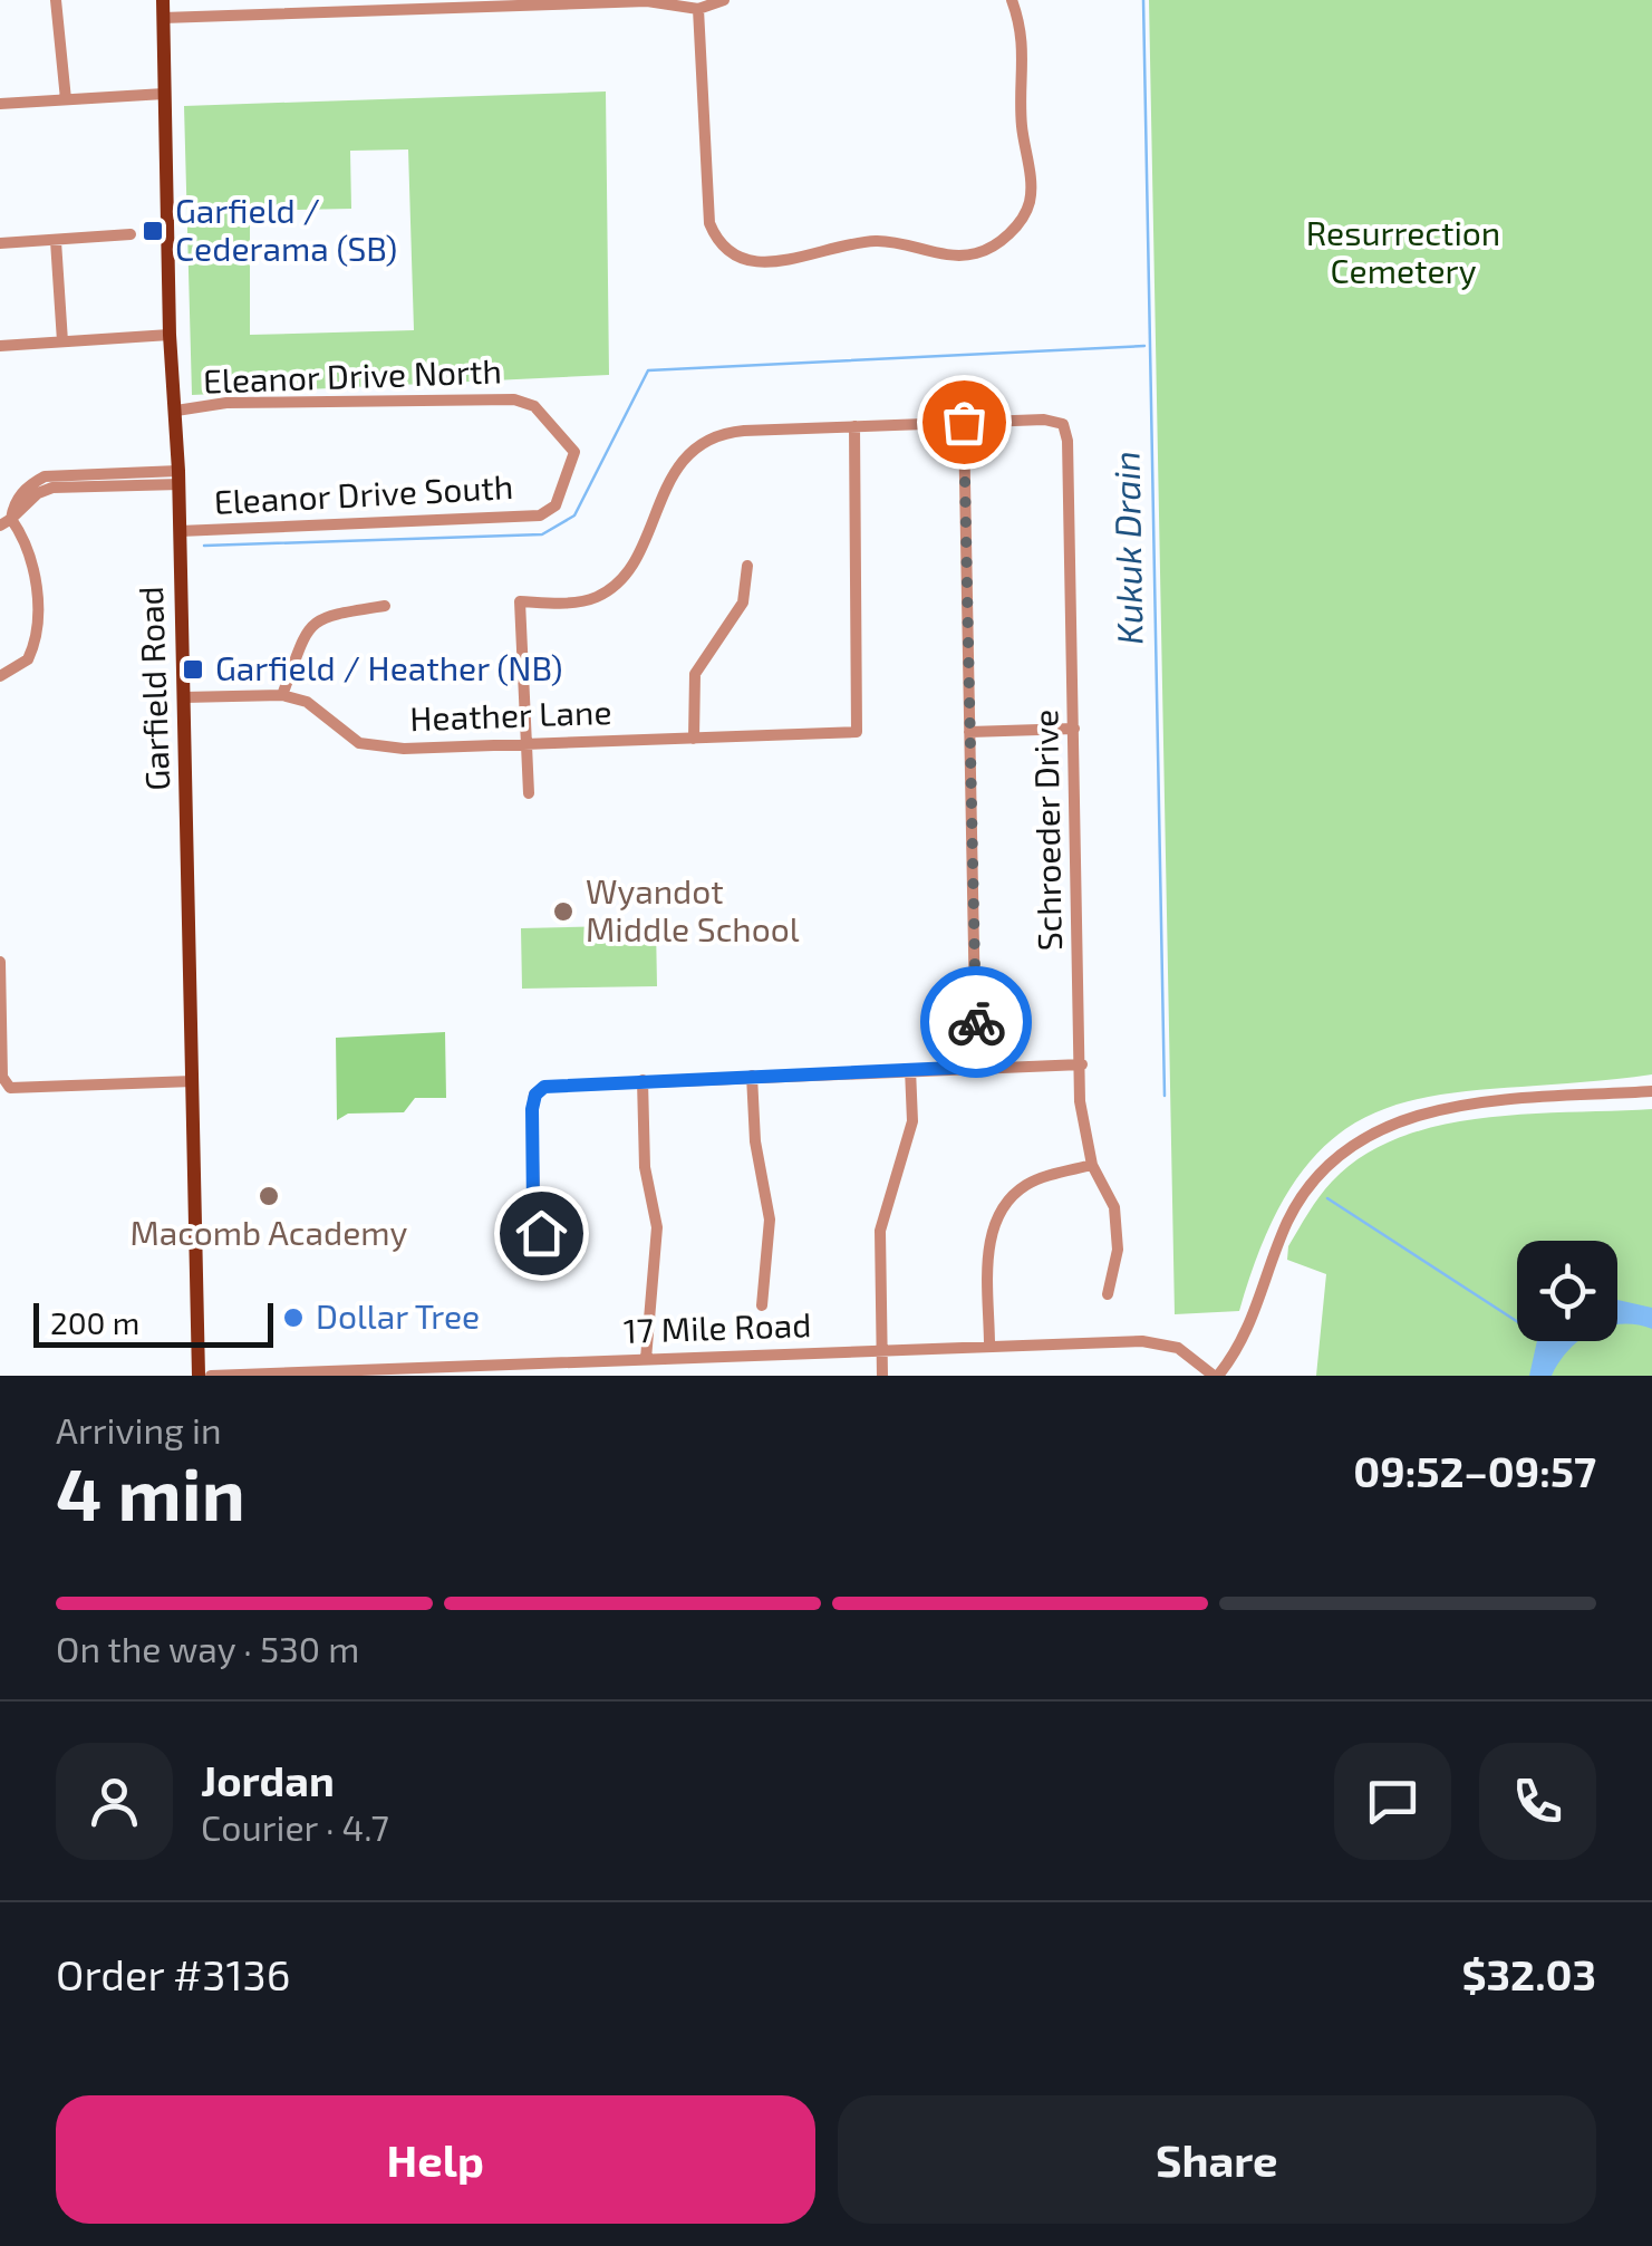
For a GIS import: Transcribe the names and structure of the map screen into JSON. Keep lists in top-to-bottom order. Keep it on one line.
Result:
{"streets":{"main road":["Garfield Road"],"street":["Eleanor Drive North","Eleanor Drive South","Heather Lane","Schroeder Drive","17 Mile Road"]},"crossings":[["Eleanor Drive North","Eleanor Drive South"],["Eleanor Drive North","Garfield Road"],["Eleanor Drive South","Garfield Road"]],"water":["Kukuk Drain"],"parks":["Resurrection Cemetery"],"places":{"transit":["Garfield / Cederama (SB)","Garfield / Heather (NB)"],"other":["Wyandot Middle School","Macomb Academy","Dollar Tree"]},"scale_bar":"200 m","page":{"scale":"200 m","heading":["4 min","Arriving in","09:52–09:57"],"panel":["Jordan","Courier · 4.7","Order #3136","$32.03"],"bar":"On the way · 530 m","buttons":["Help","Share"]}}
